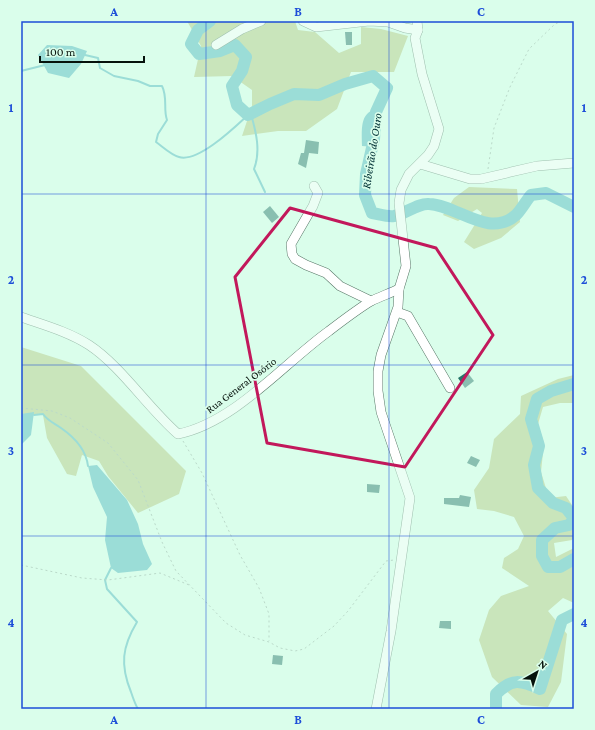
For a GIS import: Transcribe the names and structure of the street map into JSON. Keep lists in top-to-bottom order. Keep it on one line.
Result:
{"streets":{"street":["Rua General Osório"]},"water":["Ribeirão do Ouro"],"scale_bar":"100 m","north":"top right","grid":{"columns":["A","B","C"],"rows":["1","2","3","4"]}}
